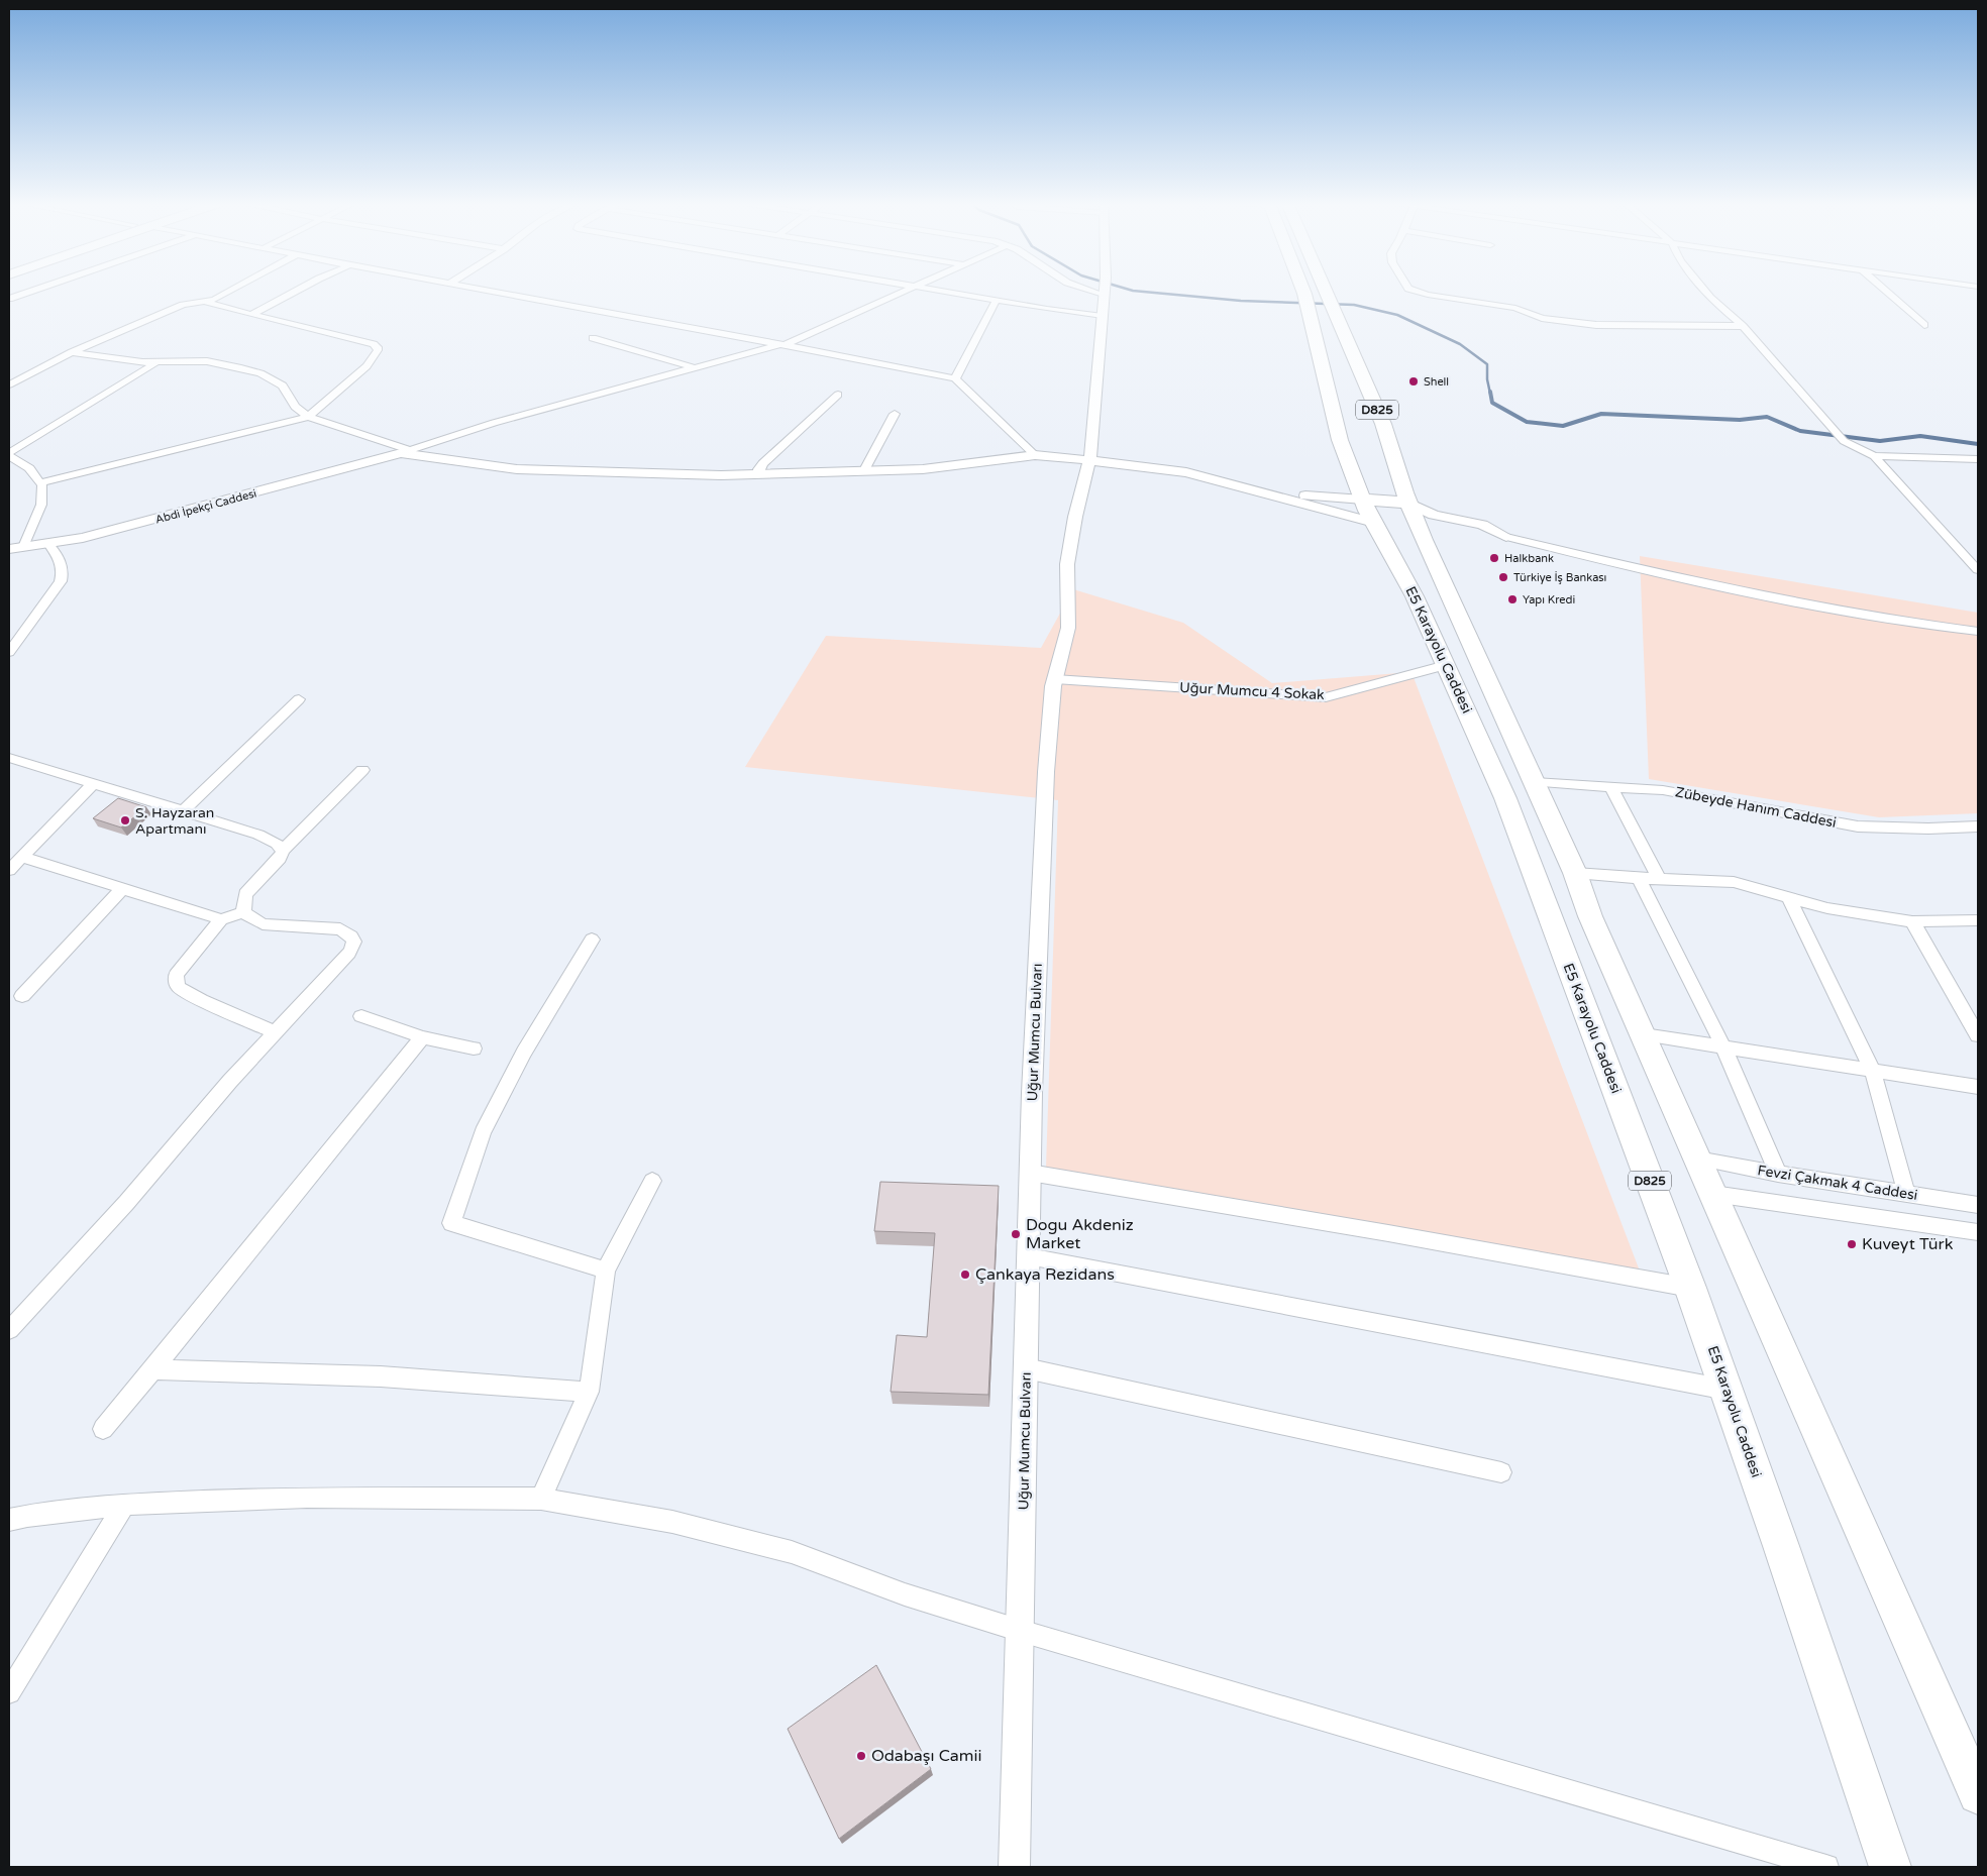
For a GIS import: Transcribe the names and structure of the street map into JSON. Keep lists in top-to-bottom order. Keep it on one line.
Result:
{"streets":{"highway":["D825","E5 Karayolu Caddesi"],"street":["Abdi İpekçi Caddesi","Uğur Mumcu 4 Sokak","Zübeyde Hanım Caddesi","Uğur Mumcu Bulvarı","Fevzi Çakmak 4 Caddesi"]},"crossings":[["E5 Karayolu Caddesi","Uğur Mumcu 4 Sokak"],["E5 Karayolu Caddesi","Zübeyde Hanım Caddesi"],["E5 Karayolu Caddesi","Fevzi Çakmak 4 Caddesi"],["Uğur Mumcu 4 Sokak","Uğur Mumcu Bulvarı"]],"places":["Shell","Halkbank","Türkiye İş Bankası","Yapı Kredi","S. Hayzaran Apartmanı","Dogu Akdeniz Market","Kuveyt Türk","Çankaya Rezidans","Odabaşı Camii"]}
